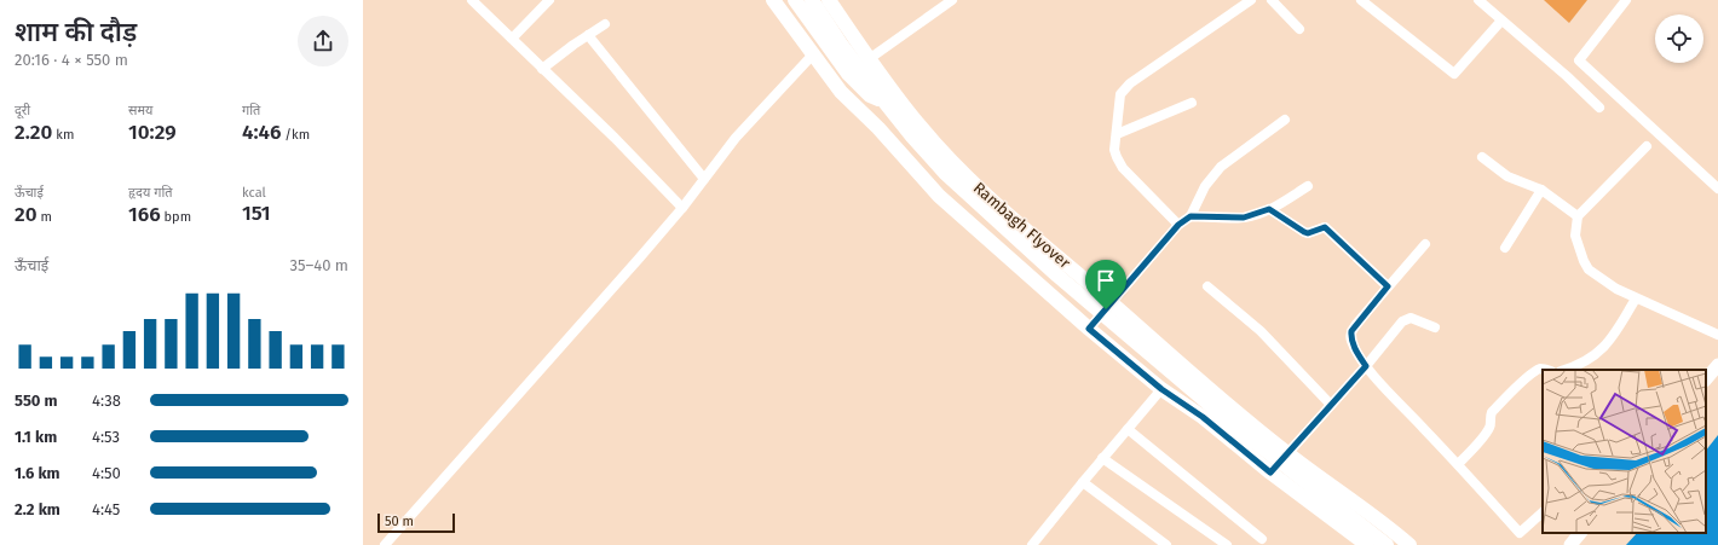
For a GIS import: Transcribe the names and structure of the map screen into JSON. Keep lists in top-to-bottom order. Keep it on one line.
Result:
{"streets":{"main road":["Rambagh Flyover"]},"scale_bar":"50 m","page":{"heading":["शाम की दौड़","20:16 · 4 × 550 m"],"stats":[["दूरी","2.20 km"],["समय","10:29"],["गति","4:46 /km"],["ऊँचाई","20 m"],["हृदय गति","166 bpm"],["kcal","151"]],"chart":["ऊँचाई","35–40 m"],"list":[{"name":"550 m","note":"4:38"},{"name":"1.1 km","note":"4:53"},{"name":"1.6 km","note":"4:50"},{"name":"2.2 km","note":"4:45"}],"scale":"50 m"}}
